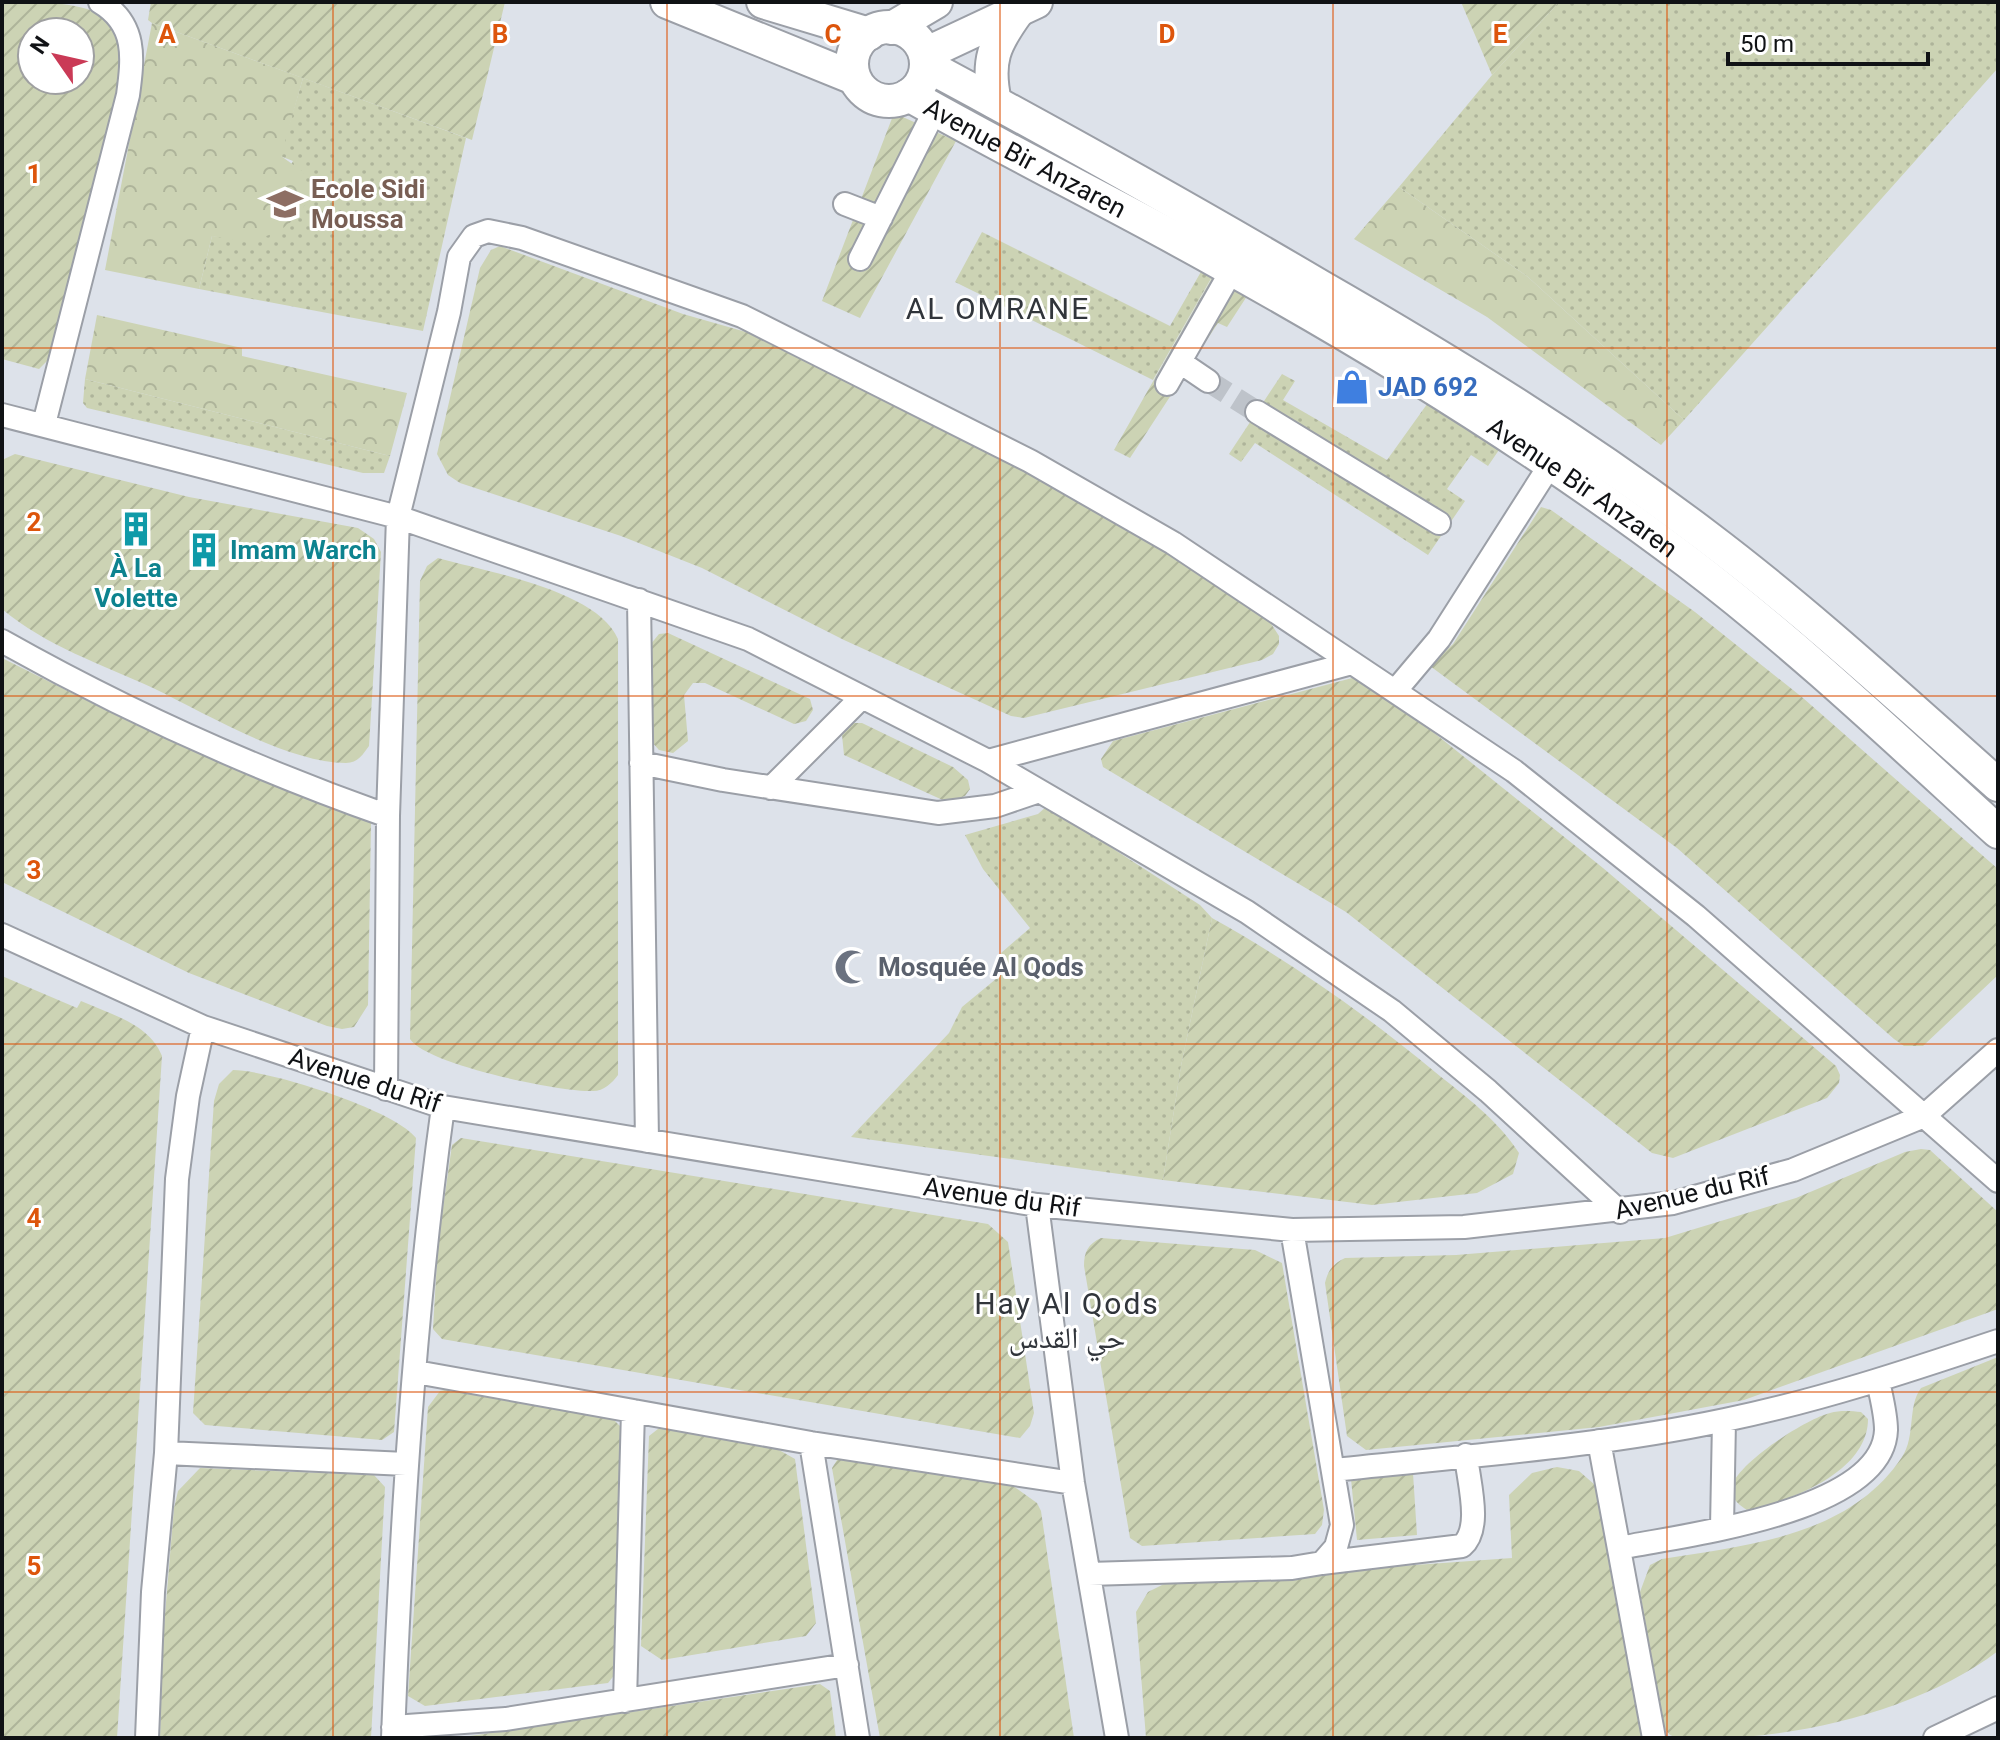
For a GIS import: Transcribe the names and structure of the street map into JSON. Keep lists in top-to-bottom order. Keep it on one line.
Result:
{"streets":{"main road":["Avenue Bir Anzaren"],"street":["Avenue du Rif"]},"districts":["AL OMRANE","Hay Al Qods حي القدس"],"places":{"school or university":["Ecole Sidi Moussa"],"shop":["JAD 692"],"building":["À La Volette","Imam Warch"],"mosque":["Mosquée Al Qods"]},"scale_bar":"50 m","north":"top left","grid":{"columns":["A","B","C","D","E"],"rows":["1","2","3","4","5"]}}
